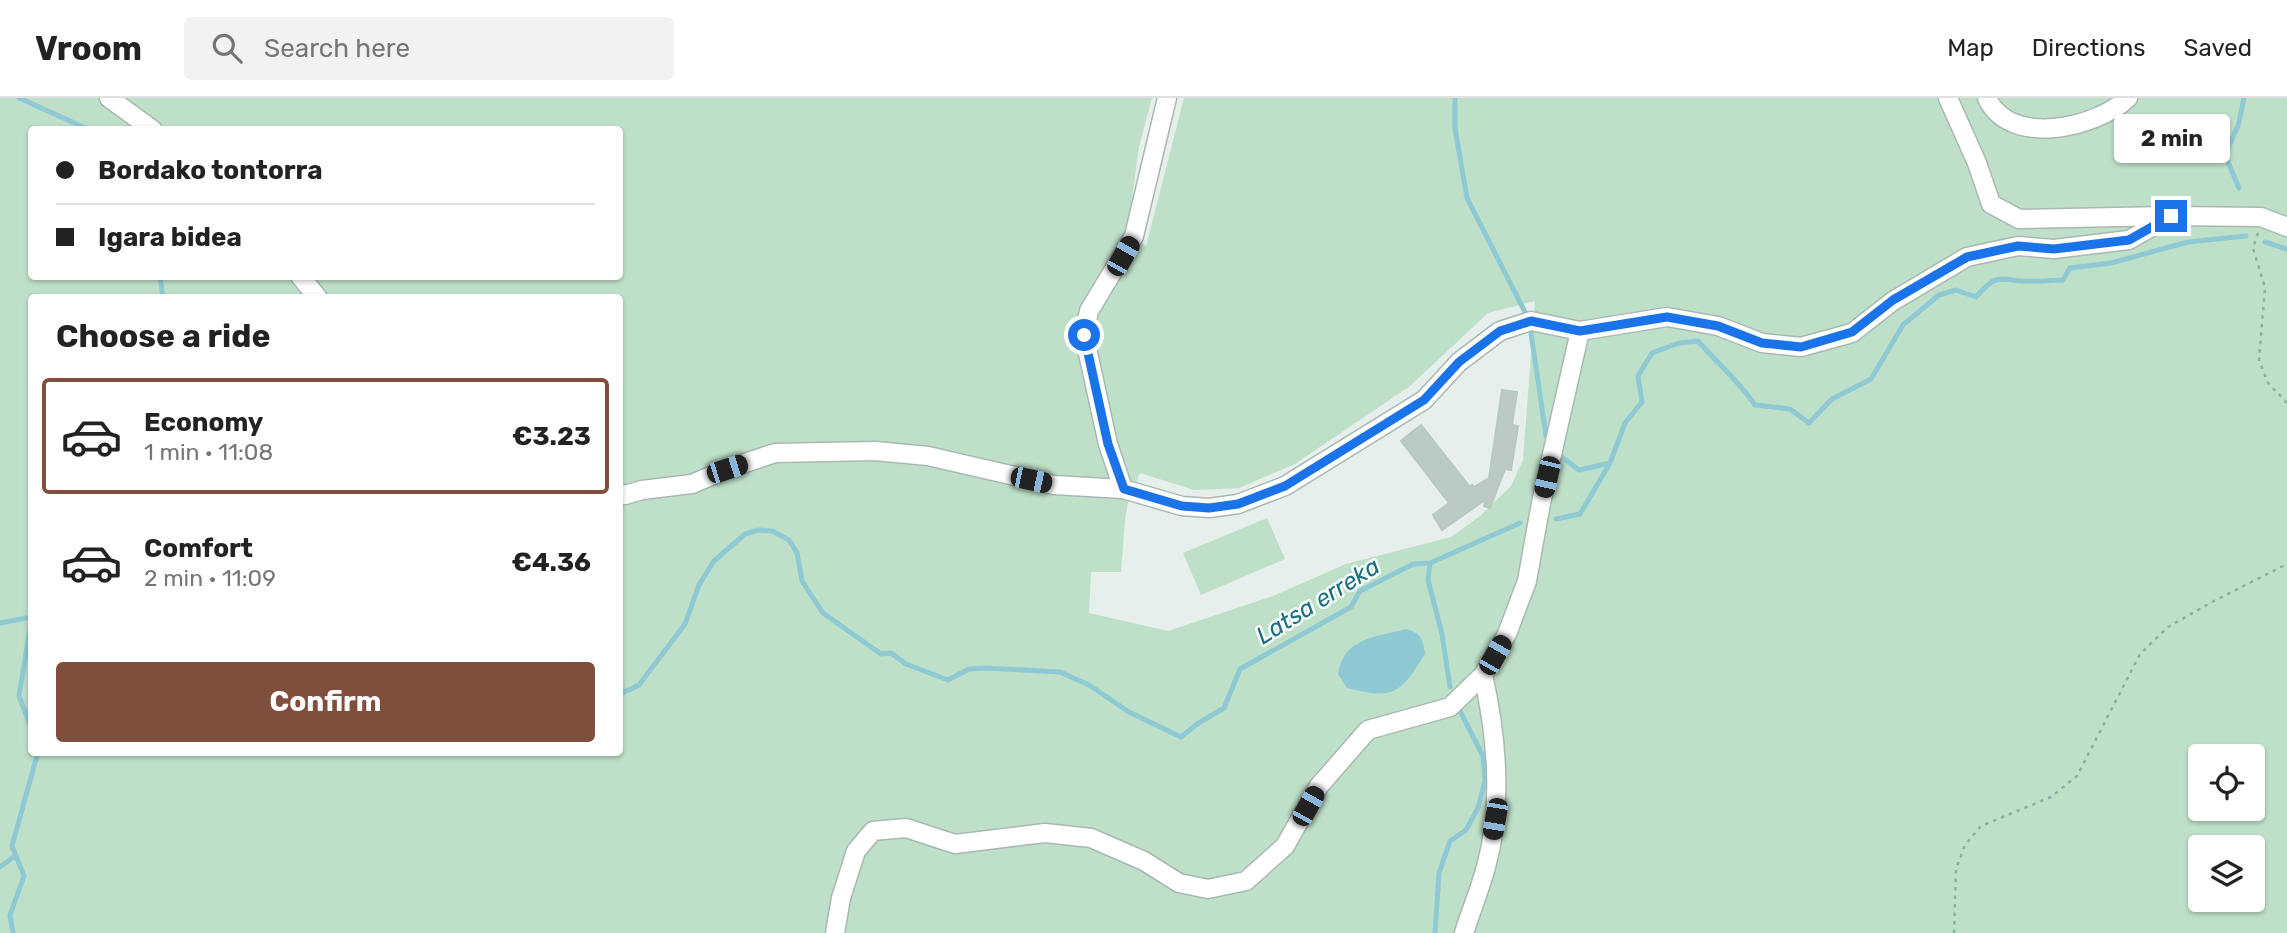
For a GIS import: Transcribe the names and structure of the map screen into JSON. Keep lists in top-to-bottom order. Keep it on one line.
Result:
{"water":["Latsa erreka"],"page":{"header":"Vroom","search":"Search here","nav":["Map","Directions","Saved"],"bubble":"2 min","banner":["Bordako tontorra","Igara bidea"],"heading":"Choose a ride","list":[{"name":"Economy","note":"1 min · 11:08","value":"€3.23"},{"name":"Comfort","note":"2 min · 11:09","value":"€4.36"}],"buttons":"Confirm"}}
